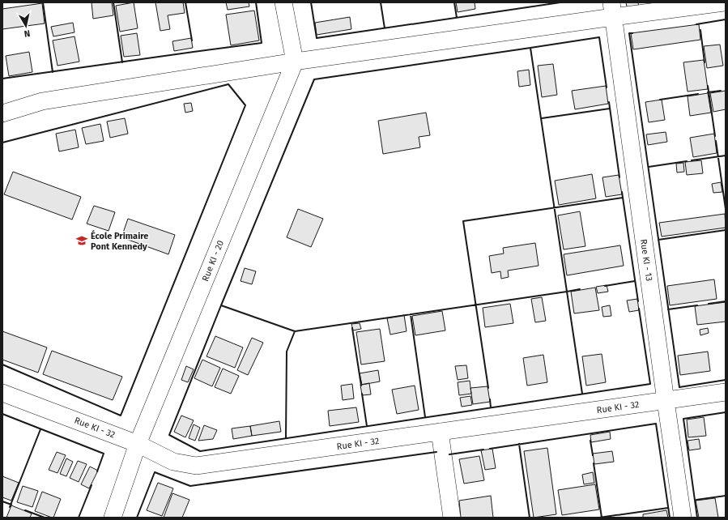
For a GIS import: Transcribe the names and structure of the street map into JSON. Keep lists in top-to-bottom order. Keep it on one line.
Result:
{"streets":{"street":["Rue KI - 13","Rue KI - 20","Rue KI - 32"]},"crossings":[["Rue KI - 13","Rue KI - 32"],["Rue KI - 20","Rue KI - 32"]],"places":{"school or university":["École Primaire Pont Kennedy"]},"north":"bottom"}
